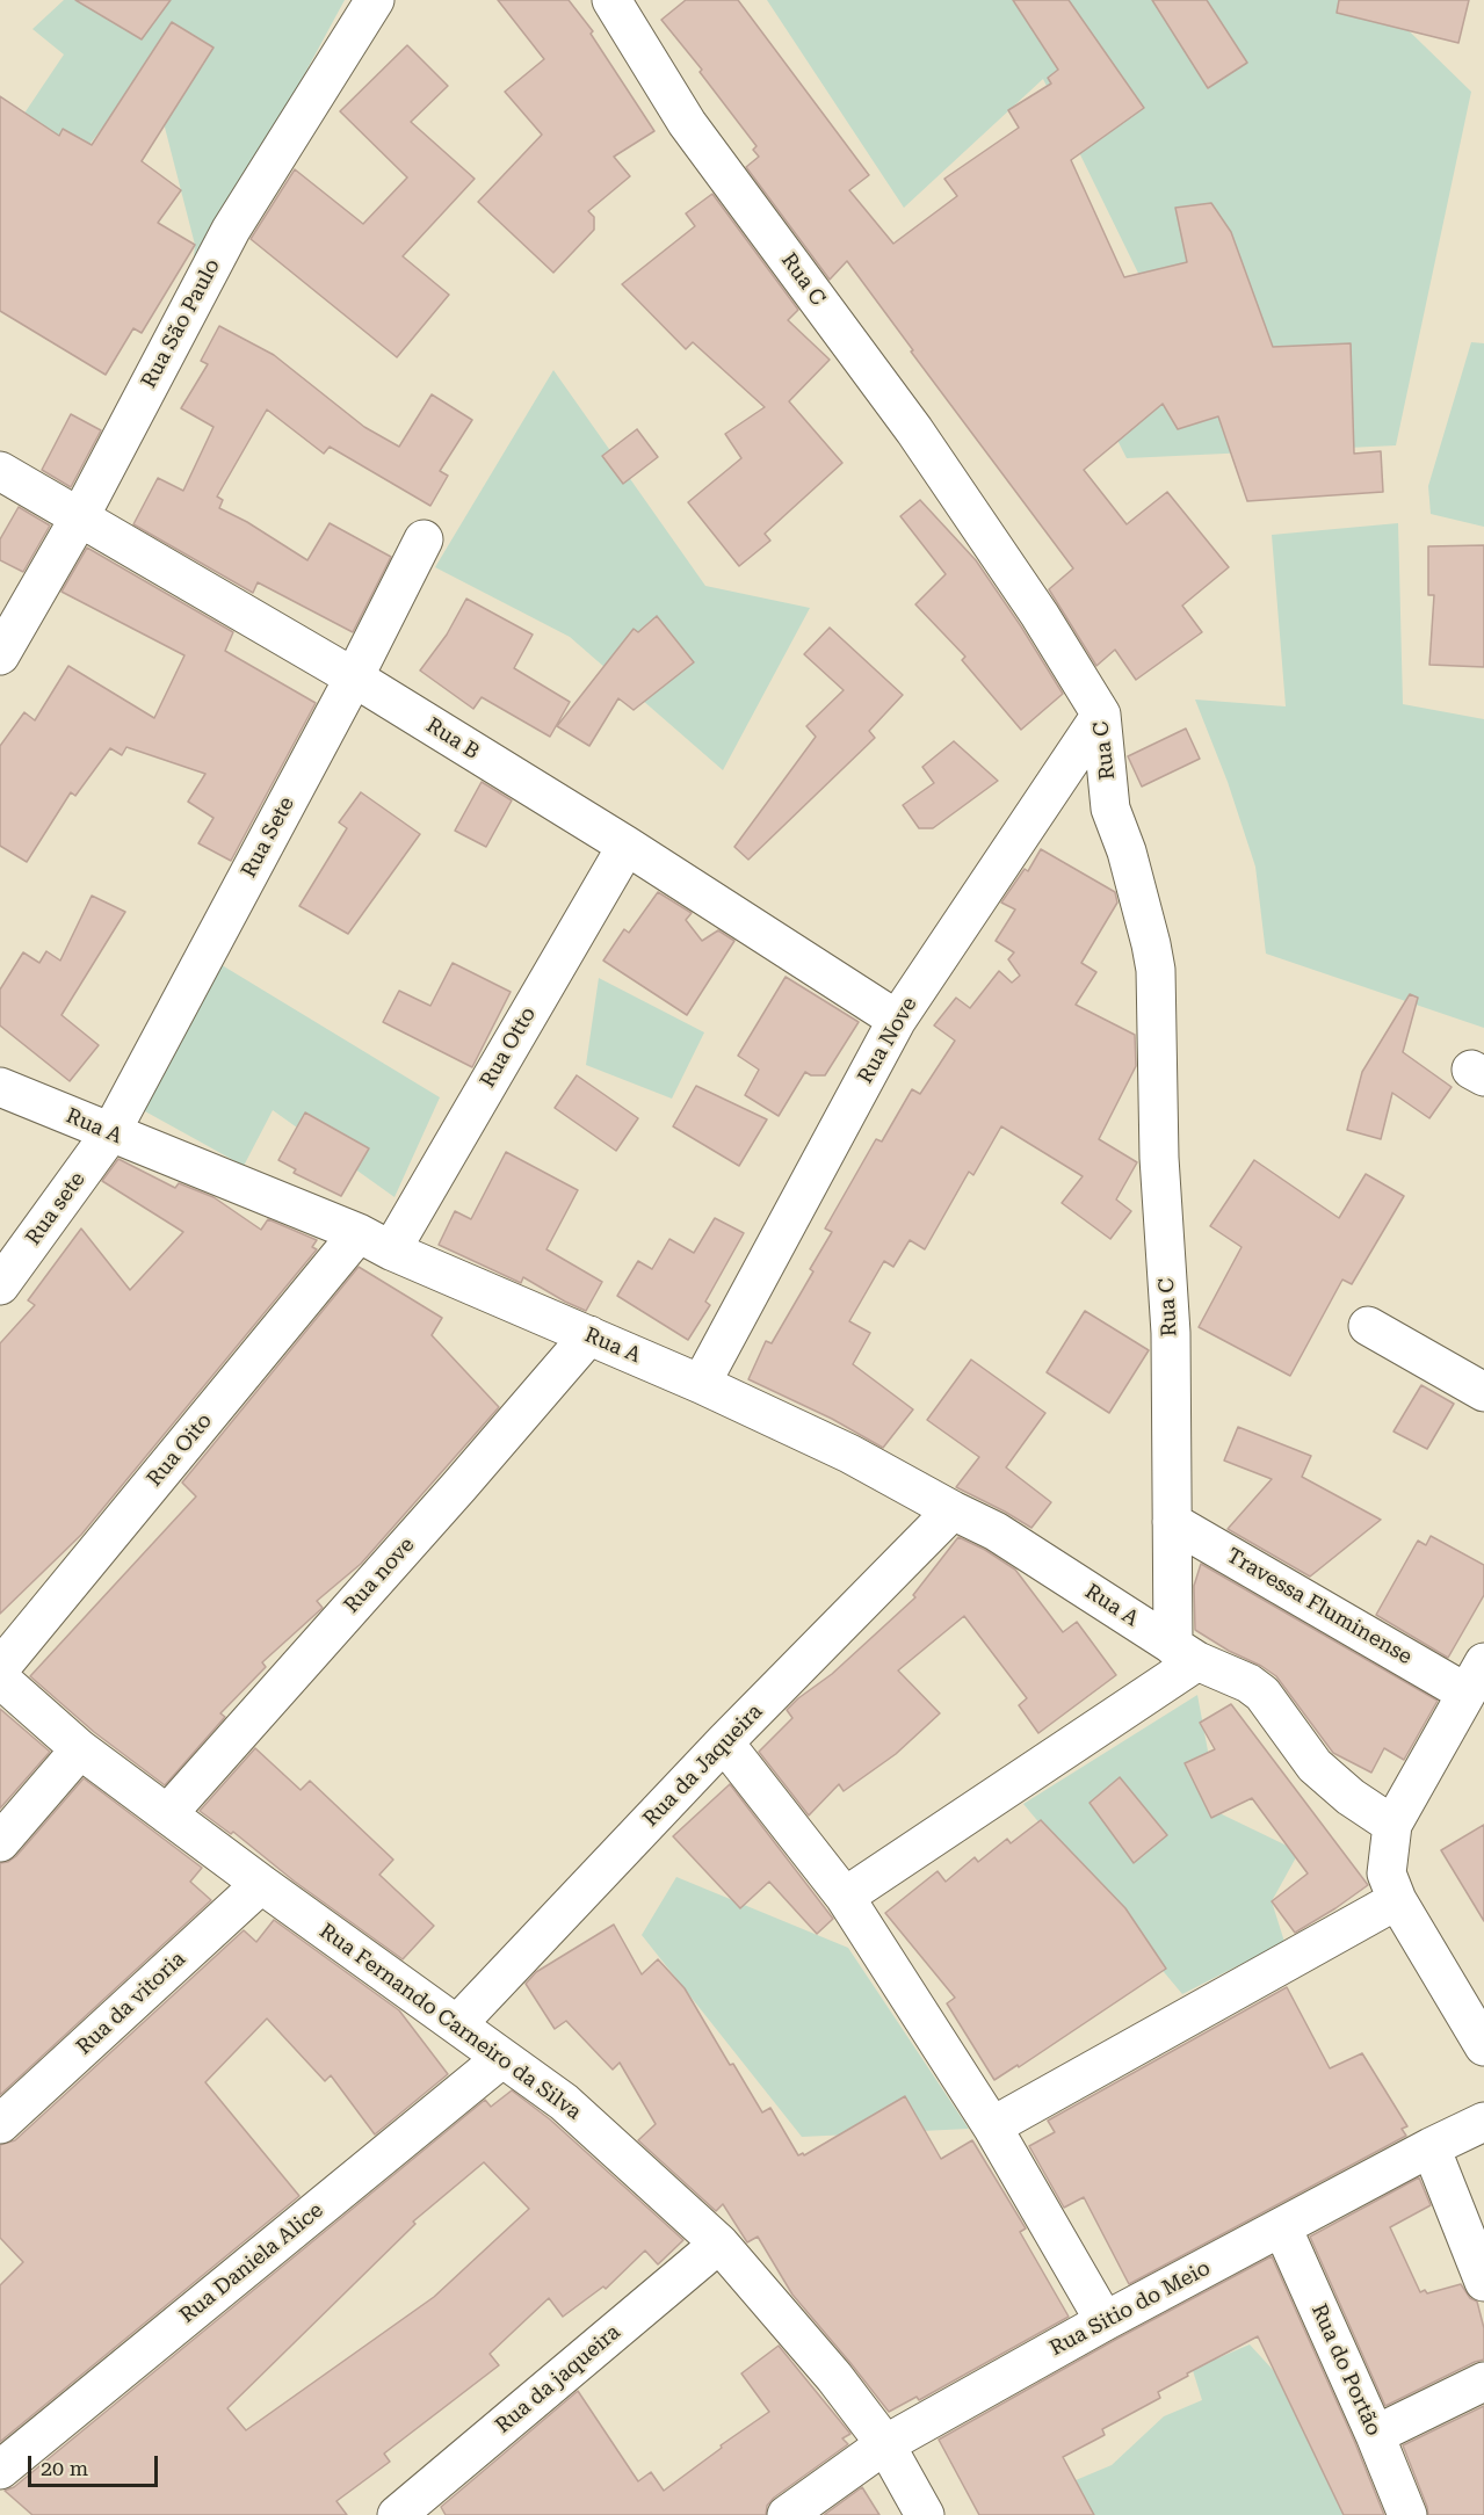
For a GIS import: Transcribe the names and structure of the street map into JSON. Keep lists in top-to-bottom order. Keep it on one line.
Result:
{"streets":{"street":["Rua C","Rua São Paulo","Rua B","Rua Sete","Rua Nove","Rua Otto","Rua A","Rua sete","Rua Oito","Rua nove","Travessa Fluminense","Rua da Jaqueira","Rua da vitoria","Rua Fernando Carneiro da Silva","Rua Daniela Alice","Rua Sitio do Meio","Rua do Portão","Rua da jaqueira"]},"crossings":[["Rua C","Rua Nove"],["Rua C","Rua A"],["Rua C","Travessa Fluminense"],["Rua São Paulo","Rua B"],["Rua B","Rua Sete"],["Rua B","Rua Nove"],["Rua B","Rua Otto"],["Rua Sete","Rua A"],["Rua Sete","Rua sete"],["Rua Nove","Rua A"],["Rua Otto","Rua A"],["Rua Otto","Rua Oito"],["Rua A","Rua sete"],["Rua A","Rua Oito"],["Rua A","Rua nove"],["Rua A","Rua da Jaqueira"],["Rua nove","Rua Fernando Carneiro da Silva"],["Rua da Jaqueira","Rua Fernando Carneiro da Silva"],["Rua da vitoria","Rua Fernando Carneiro da Silva"],["Rua Fernando Carneiro da Silva","Rua Daniela Alice"],["Rua Fernando Carneiro da Silva","Rua Sitio do Meio"],["Rua Fernando Carneiro da Silva","Rua da jaqueira"],["Rua Sitio do Meio","Rua do Portão"]],"scale_bar":"20 m"}
